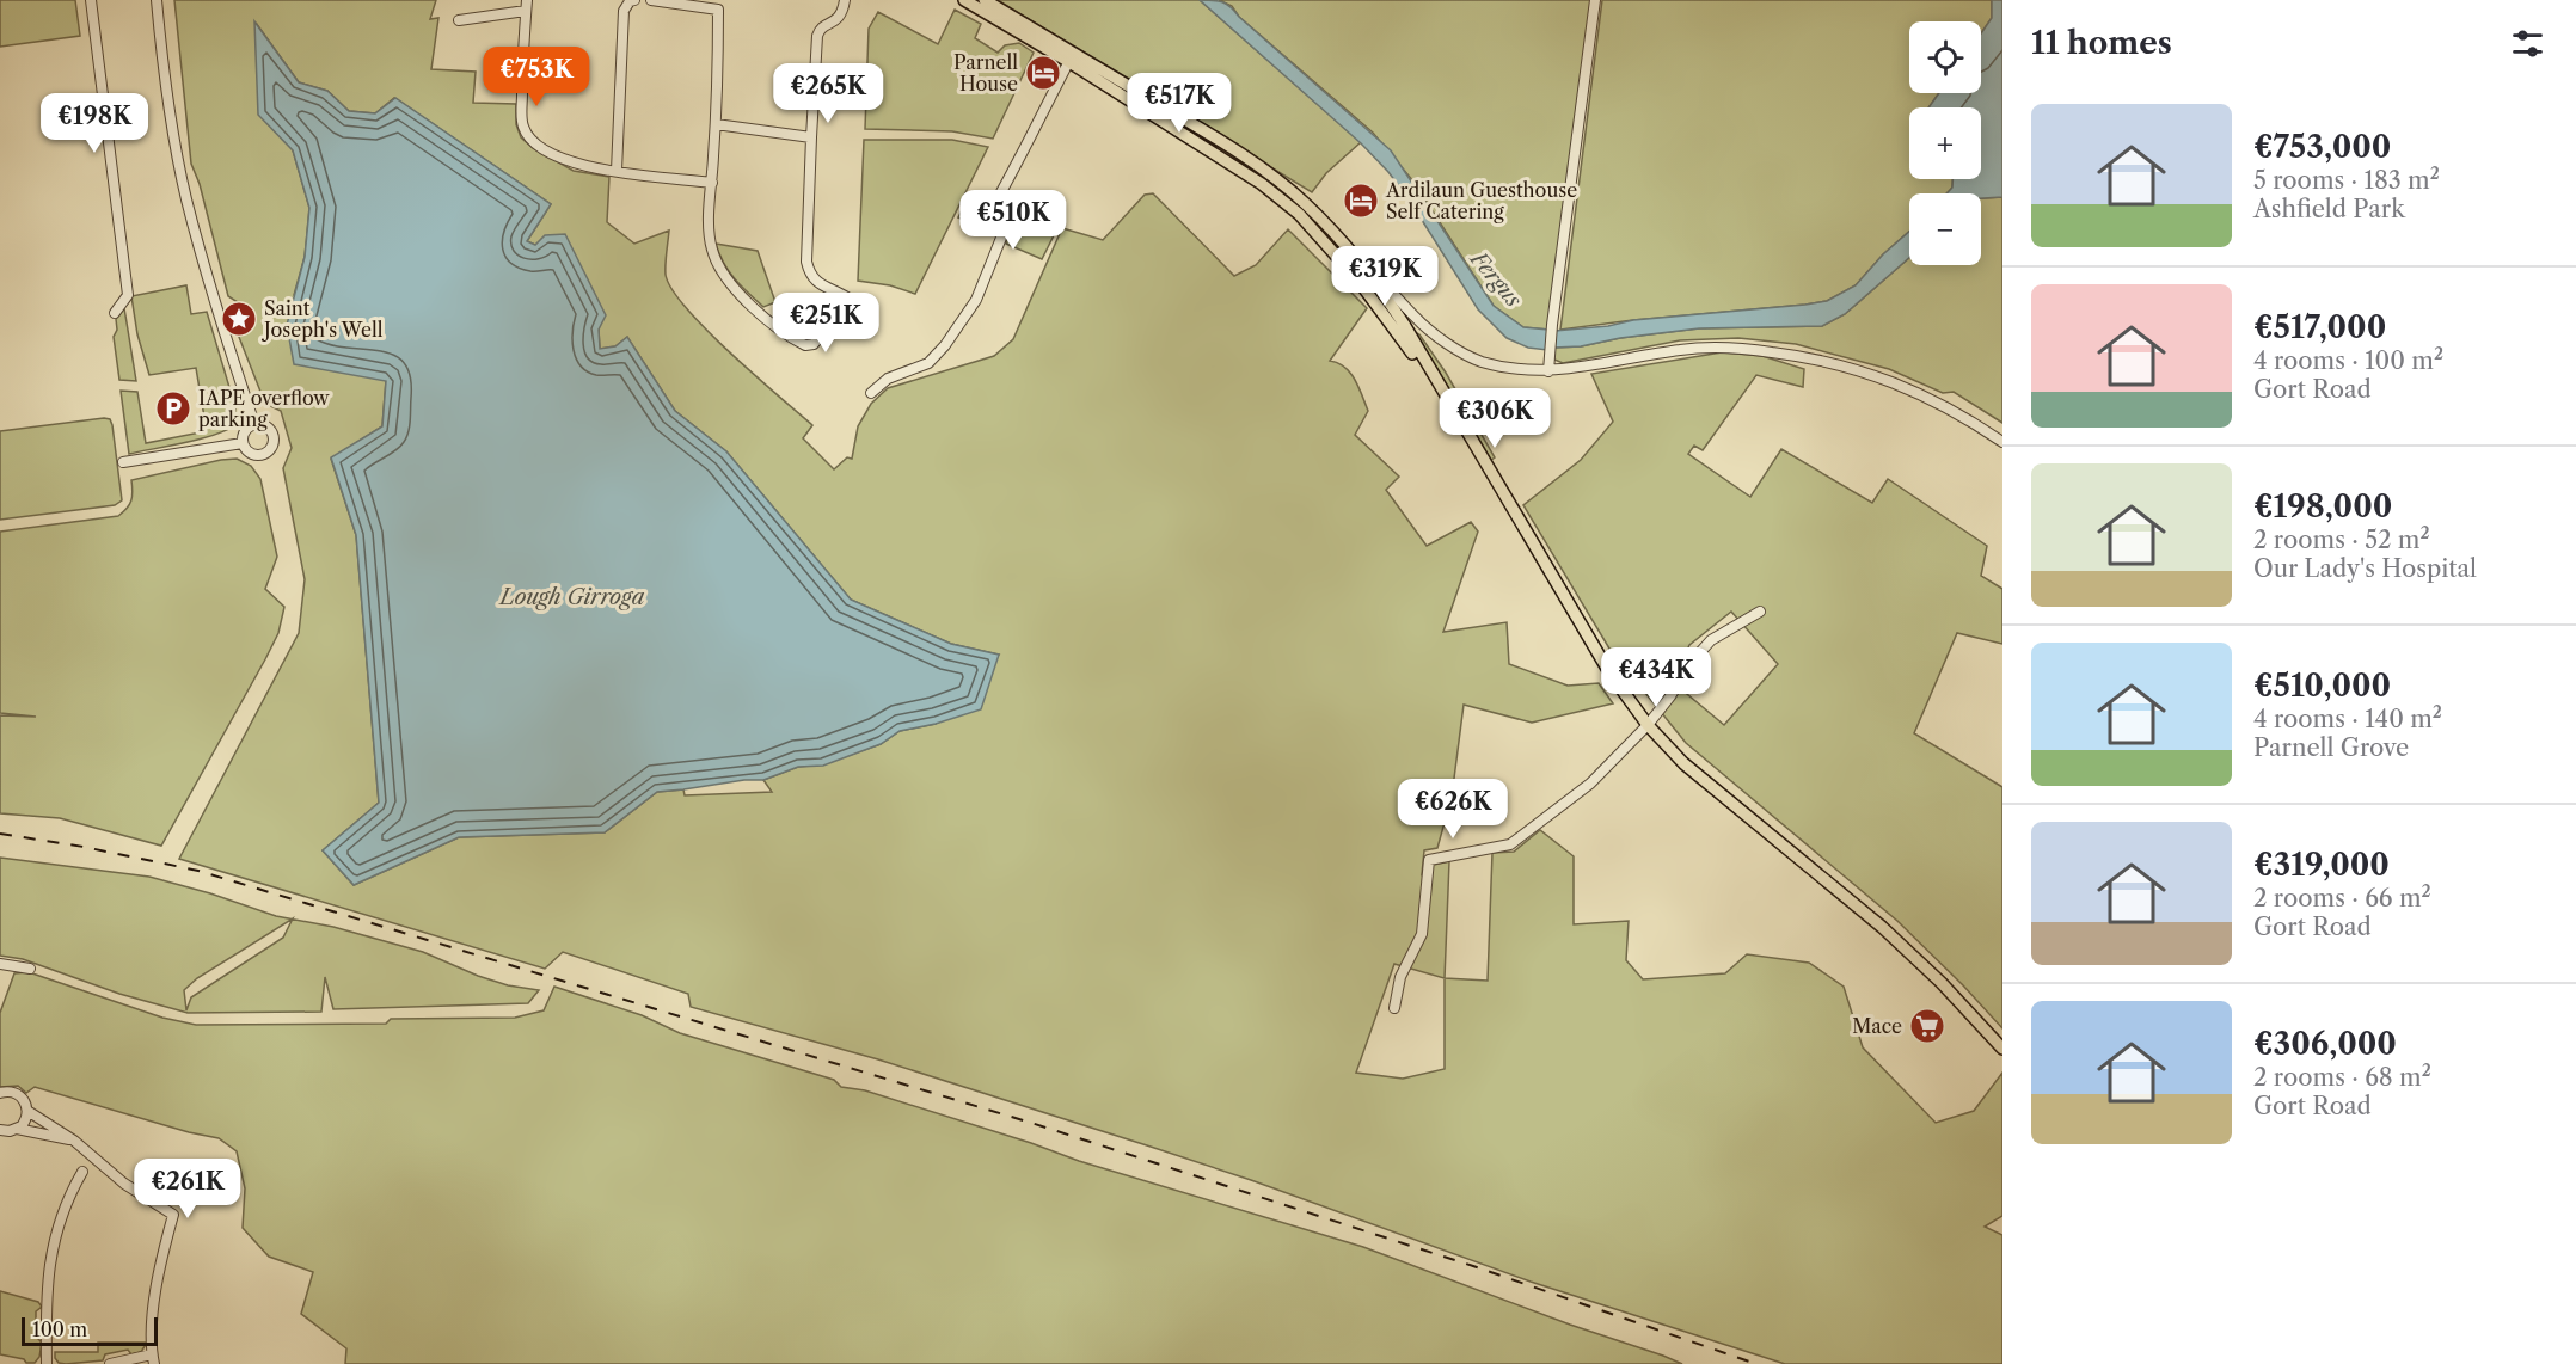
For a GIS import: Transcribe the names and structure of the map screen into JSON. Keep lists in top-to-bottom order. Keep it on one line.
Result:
{"water":["Fergus","Lough Girroga"],"places":{"hotel":["Parnell House","Ardilaun Guesthouse Self Catering"],"place":["Saint Joseph's Well"],"parking":["IAPE overflow parking"],"supermarket":["Mace"]},"scale_bar":"100 m","page":{"heading":"11 homes","map_buttons":["+","−"],"price":["€753K","€265K","€517K","€198K","€510K","€319K","€251K","€306K","€434K","€626K","€261K"],"list":[{"name":"€753,000","note":"5 rooms · 183 m² · Ashfield Park"},{"name":"€517,000","note":"4 rooms · 100 m² · Gort Road"},{"name":"€198,000","note":"2 rooms · 52 m² · Our Lady's Hospital"},{"name":"€510,000","note":"4 rooms · 140 m² · Parnell Grove"},{"name":"€319,000","note":"2 rooms · 66 m² · Gort Road"},{"name":"€306,000","note":"2 rooms · 68 m² · Gort Road"}],"scale":"100 m"}}
